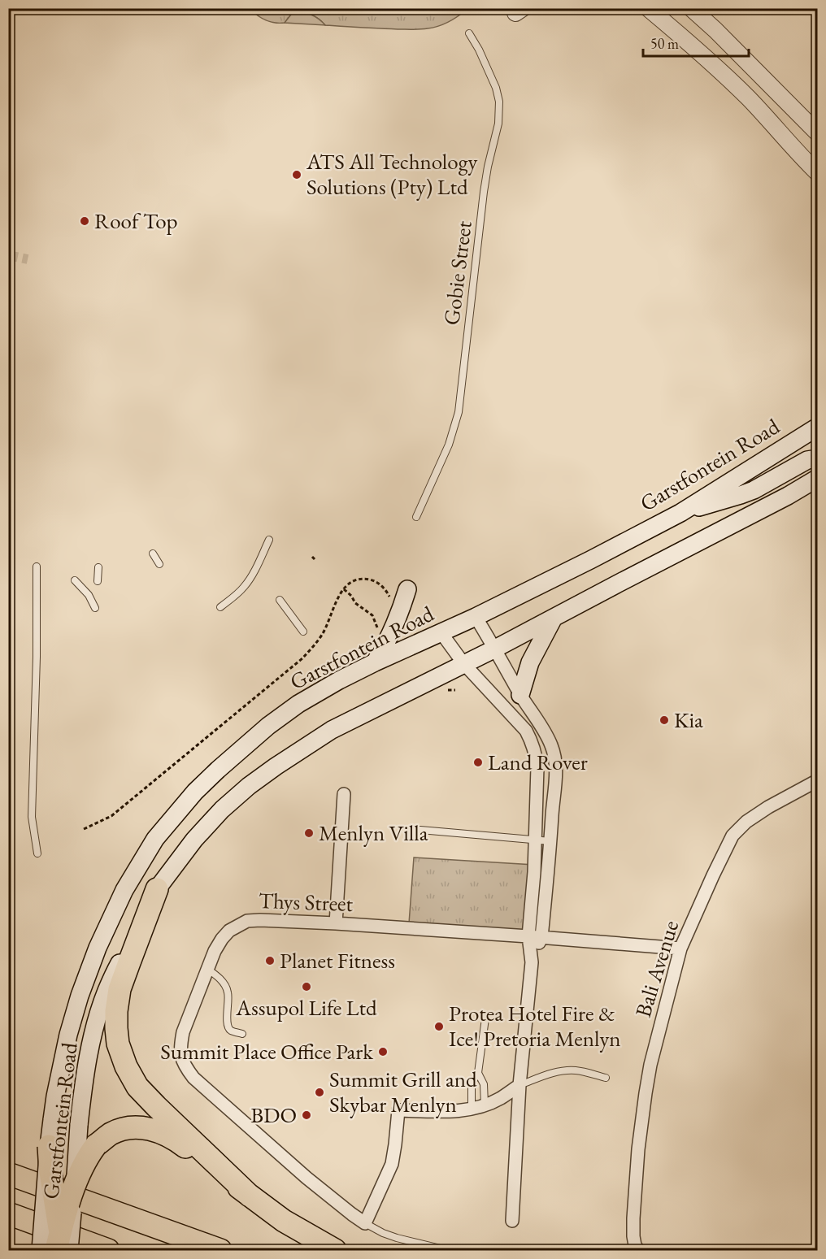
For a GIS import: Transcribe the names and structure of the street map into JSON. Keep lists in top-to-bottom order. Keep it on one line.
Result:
{"streets":{"main road":["Garstfontein Road"],"street":["Thys Street","Bali Avenue"],"lane":["Gobie Street"]},"crossings":[["Thys Street","Bali Avenue"]],"places":["ATS All Technology Solutions (Pty) Ltd","Roof Top","Kia","Land Rover","Menlyn Villa","Planet Fitness","Assupol Life Ltd","Protea Hotel Fire & Ice! Pretoria Menlyn","Summit Place Office Park","Summit Grill and Skybar Menlyn","BDO"],"scale_bar":"50 m"}
